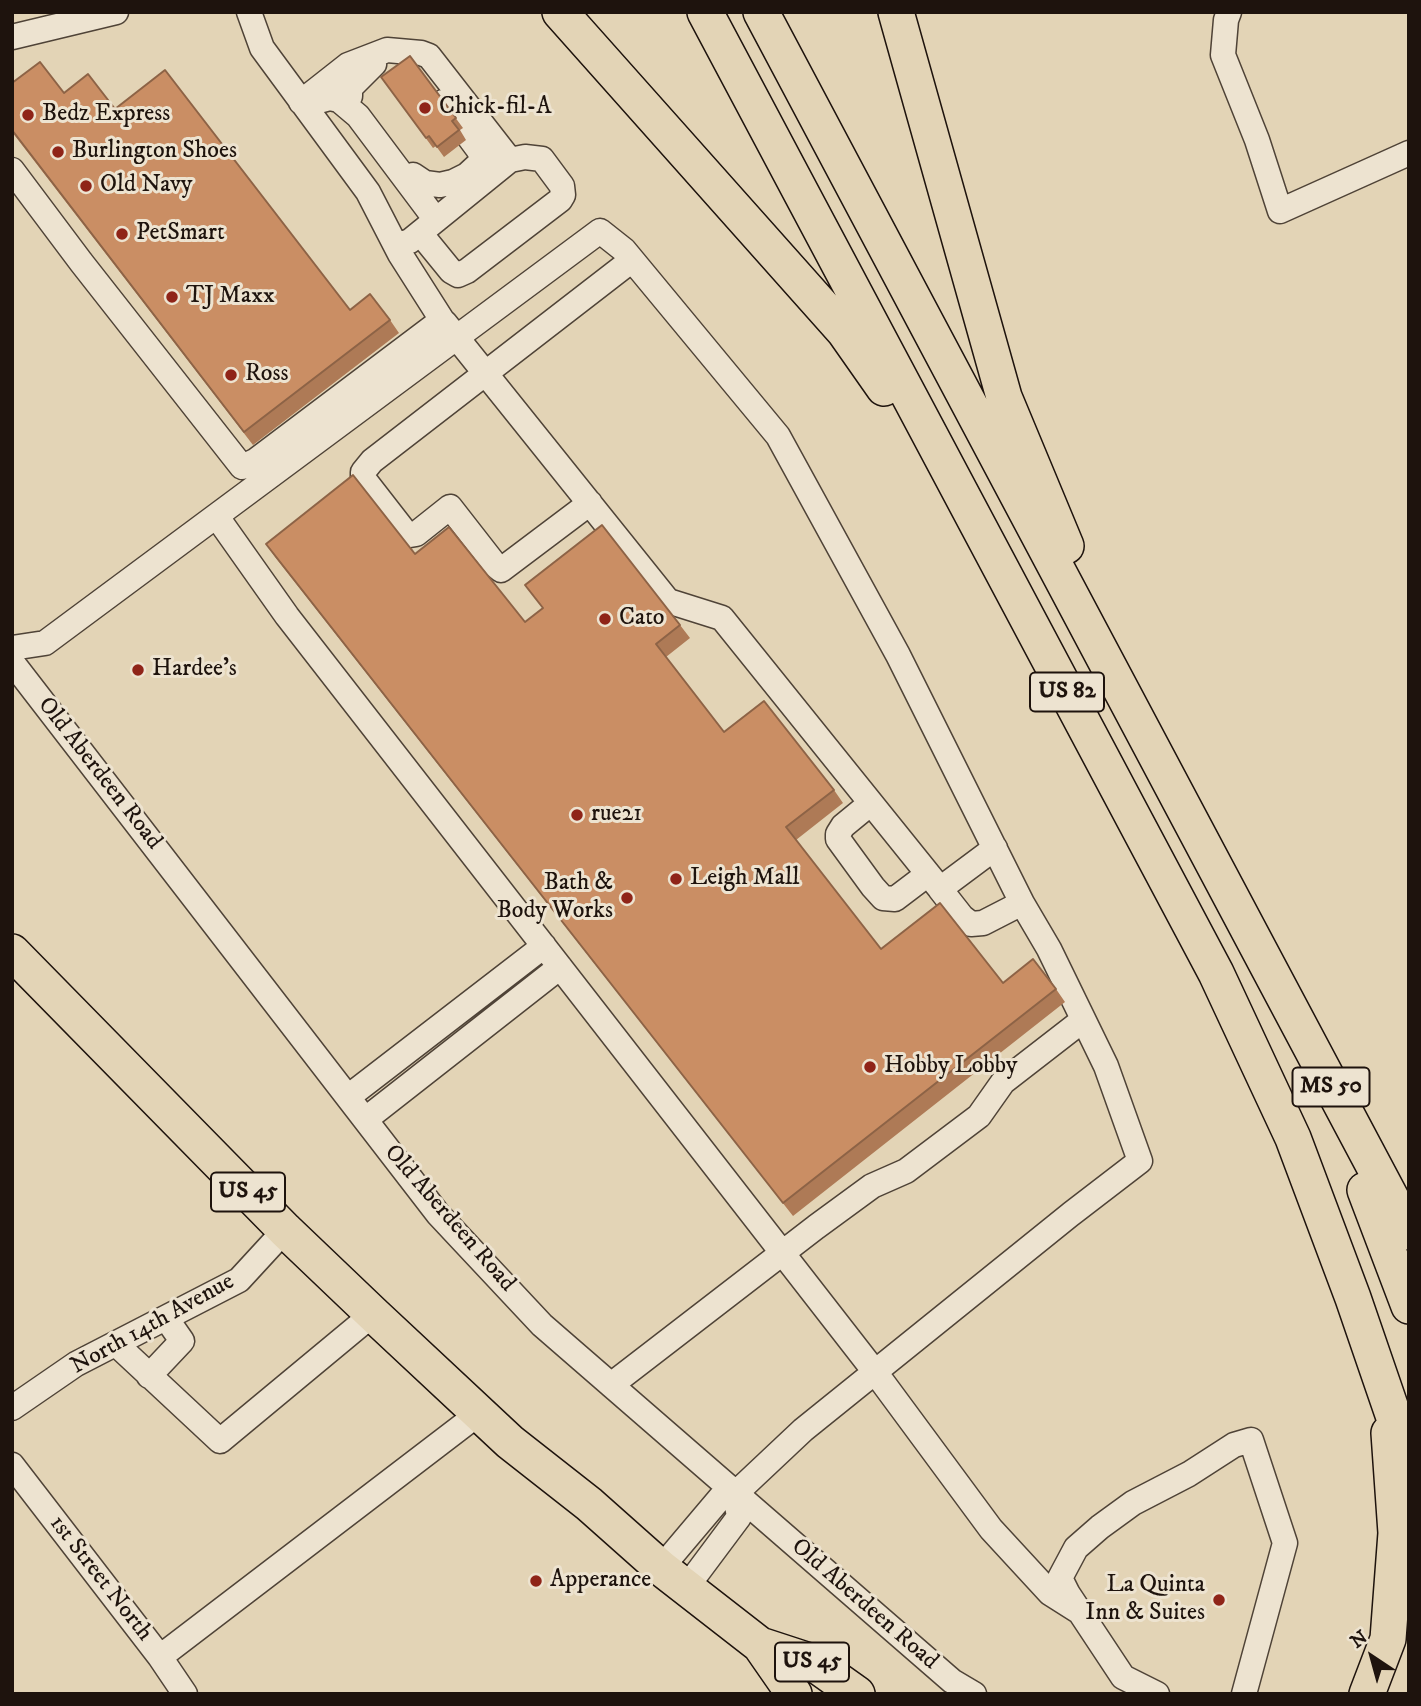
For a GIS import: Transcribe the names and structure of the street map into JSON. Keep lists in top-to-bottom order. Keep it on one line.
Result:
{"streets":{"highway":["US 82","MS 50","US 45"],"street":["Old Aberdeen Road","North 14th Avenue","1st Street North"]},"crossings":[["US 82","MS 50"],["US 45","North 14th Avenue"]],"places":["Chick-fil-A","Bedz Express","Burlington Shoes","Old Navy","PetSmart","TJ Maxx","Ross","Cato","Hardee's","rue21","Leigh Mall","Bath & Body Works","Hobby Lobby","Apperance","La Quinta Inn & Suites"],"north":"top left"}
